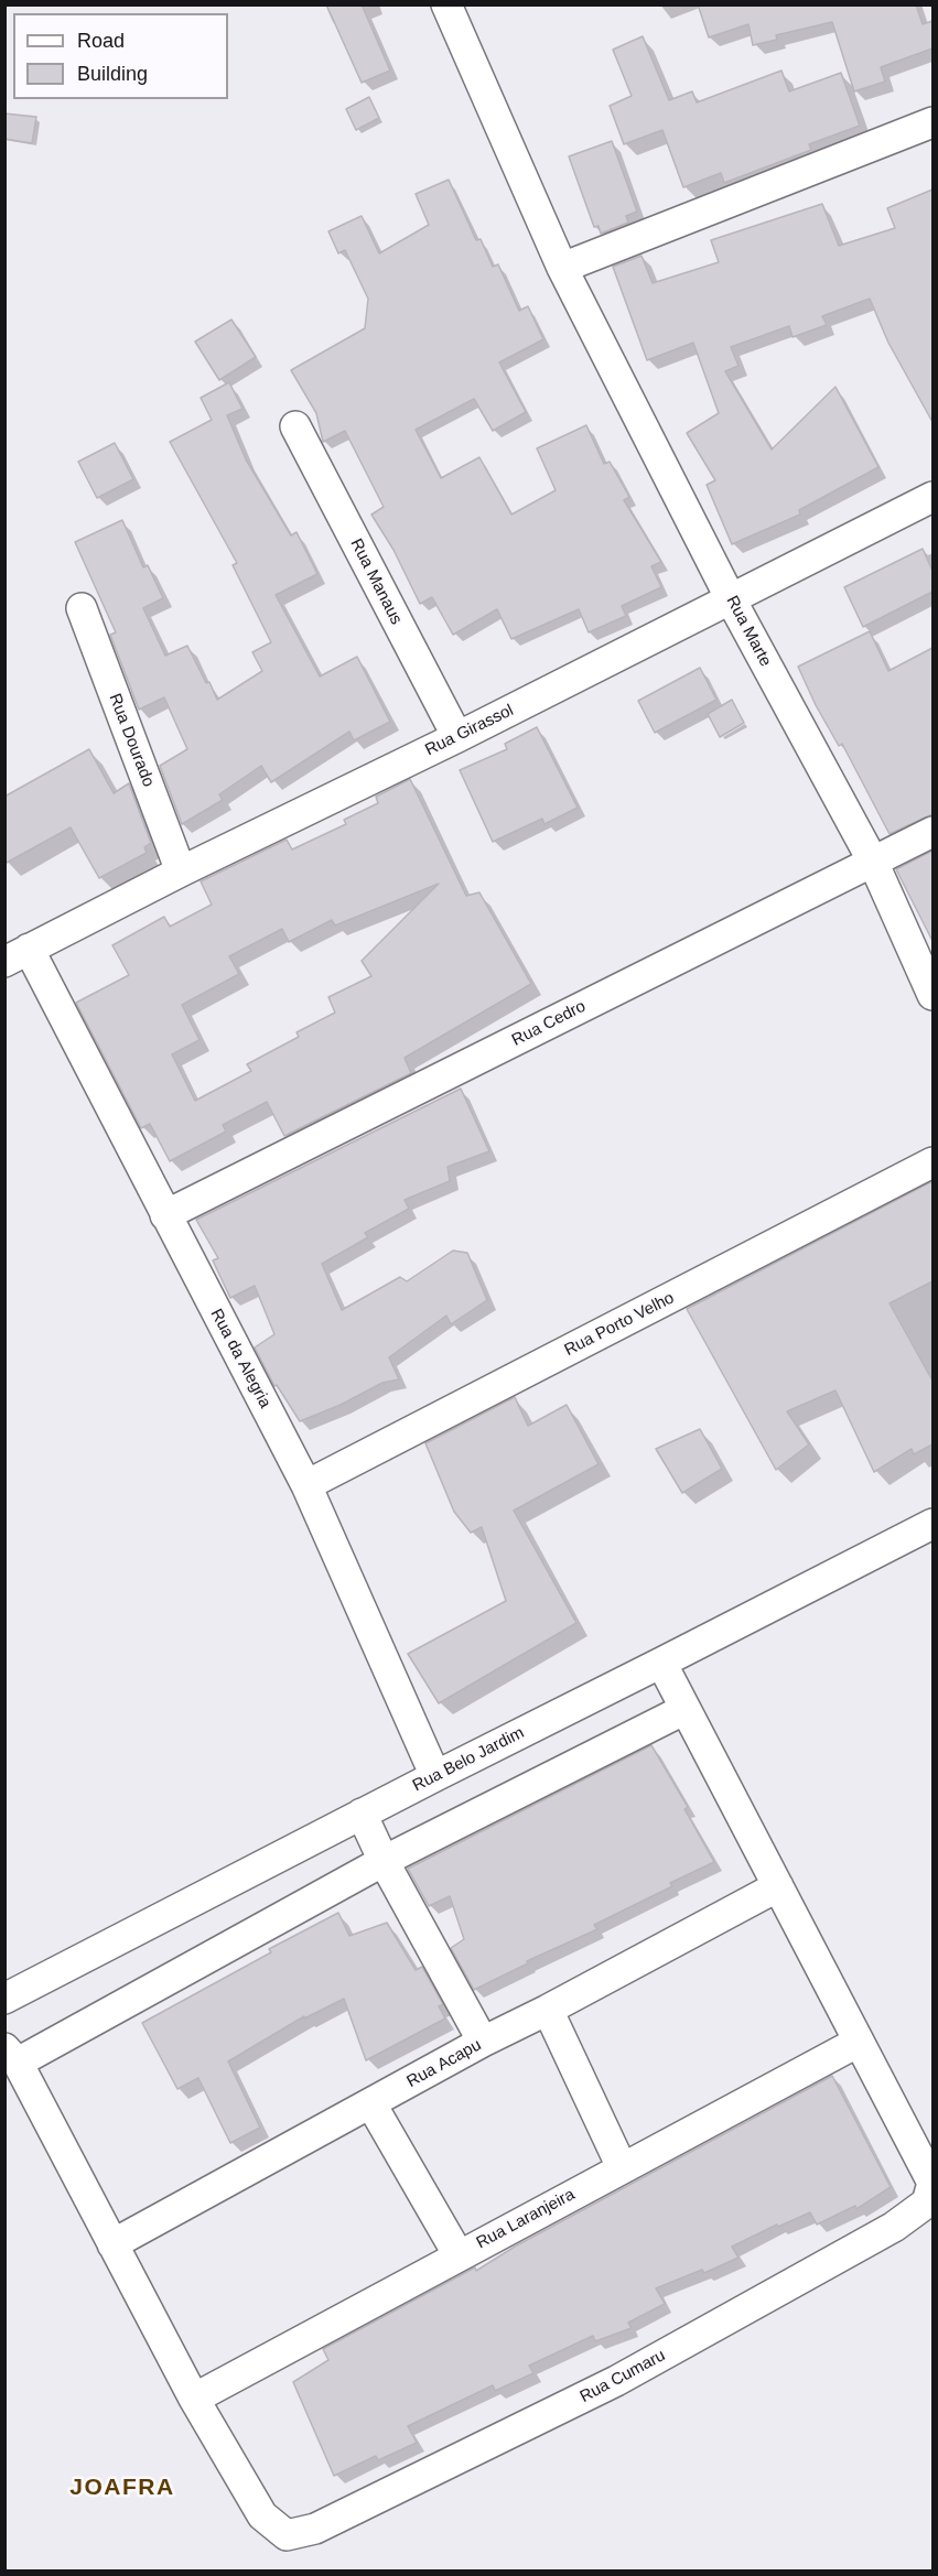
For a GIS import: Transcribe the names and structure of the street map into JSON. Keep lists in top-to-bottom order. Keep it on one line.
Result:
{"streets":{"street":["Rua Manaus","Rua Marte","Rua Girassol","Rua Dourado","Rua Cedro","Rua Porto Velho","Rua da Alegria","Rua Belo Jardim","Rua Acapu","Rua Laranjeira","Rua Cumaru"]},"crossings":[["Rua Manaus","Rua Girassol"],["Rua Marte","Rua Girassol"],["Rua Marte","Rua Cedro"],["Rua Girassol","Rua Dourado"],["Rua Girassol","Rua da Alegria"],["Rua Cedro","Rua da Alegria"],["Rua Porto Velho","Rua da Alegria"],["Rua da Alegria","Rua Belo Jardim"],["Rua Laranjeira","Rua Cumaru"]],"districts":["JOAFRA"],"legend":["Road","Building"]}
